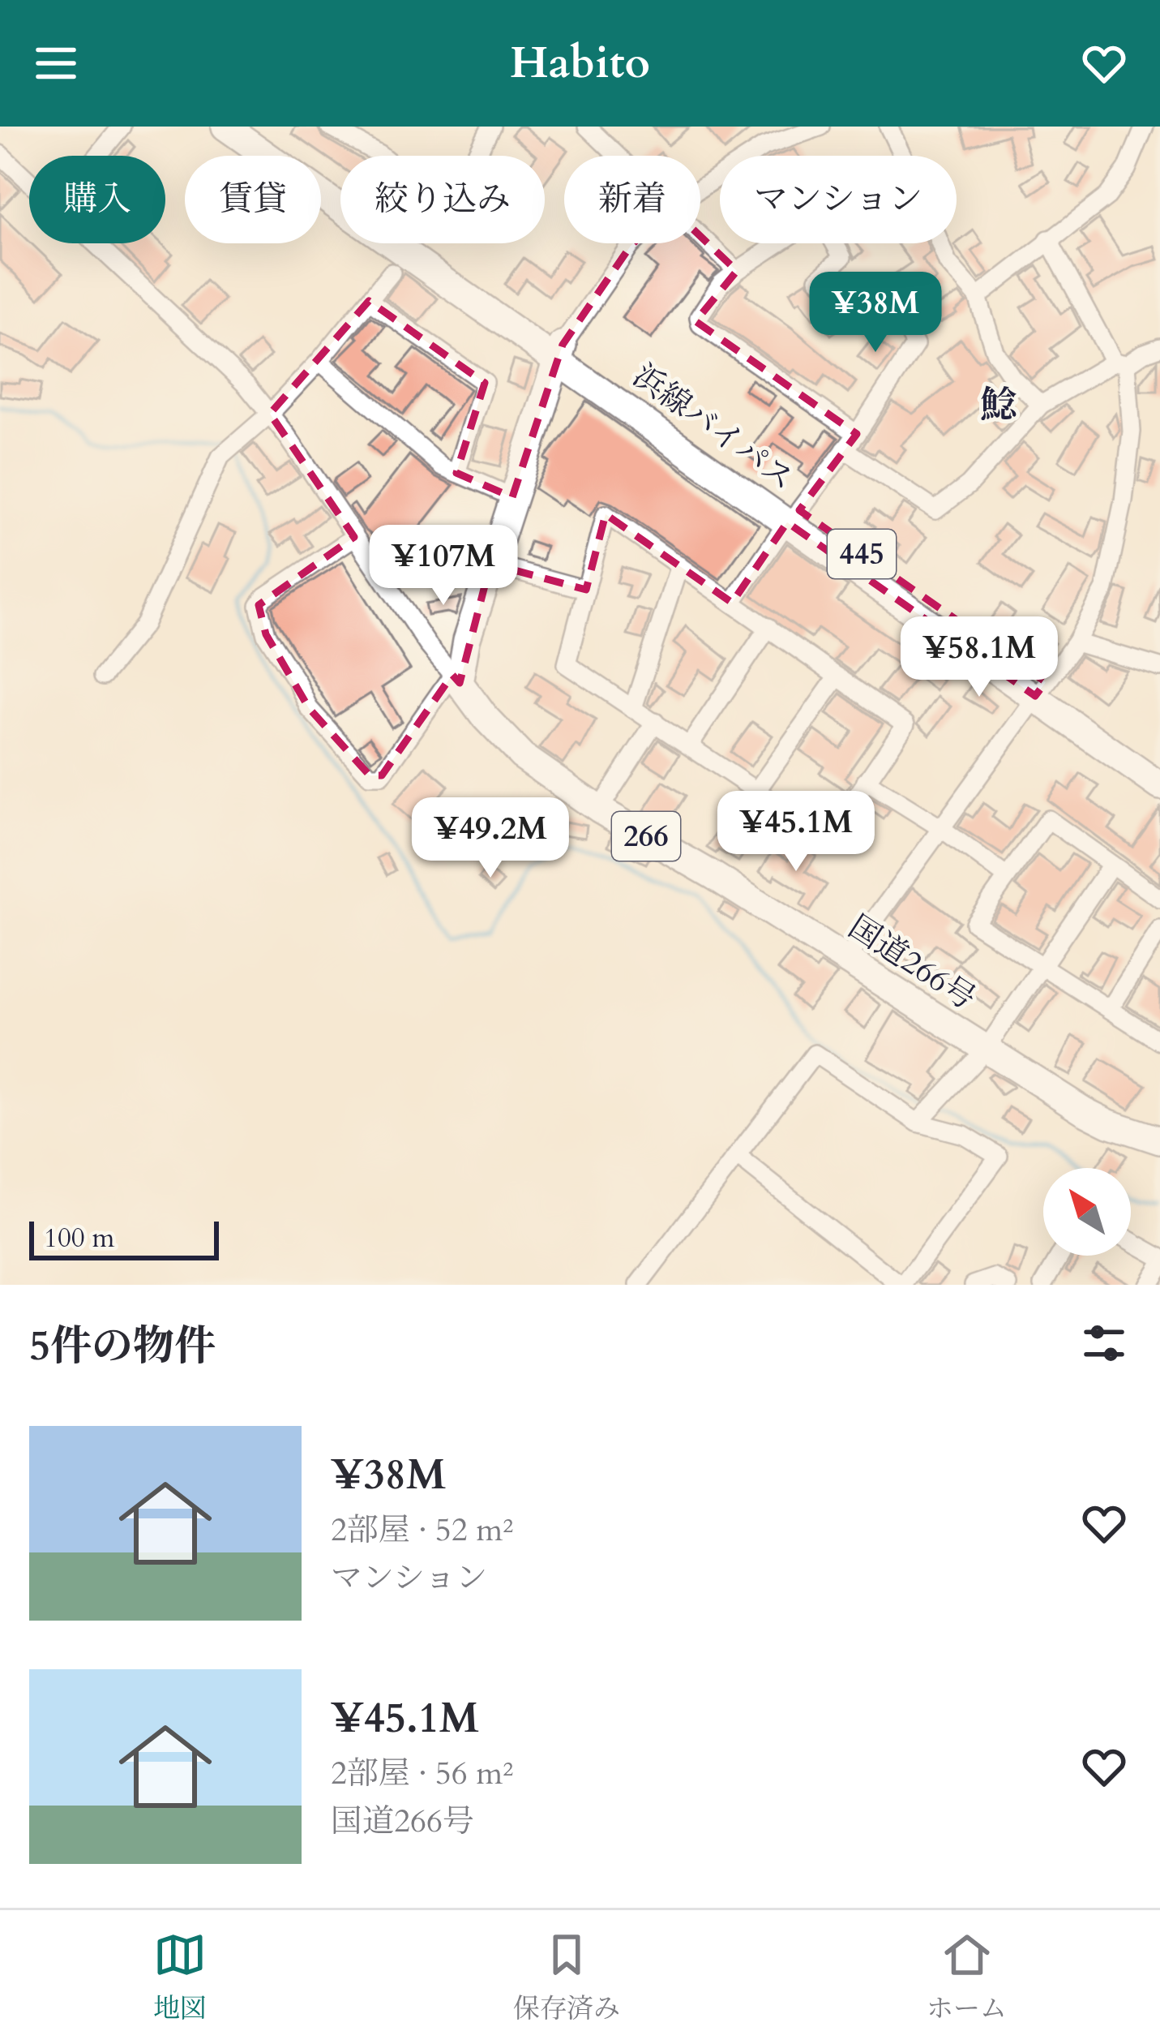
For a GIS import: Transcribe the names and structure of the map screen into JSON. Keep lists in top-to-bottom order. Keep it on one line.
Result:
{"streets":{"highway":["浜線バイパス","445","266","国道266号"]},"districts":["鯰"],"scale_bar":"100 m","north":"top left","page":{"header":"Habito","chip":["購入","賃貸","絞り込み","新着","マンション"],"price":["¥38M","¥107M","¥58.1M","¥45.1M","¥49.2M"],"scale":"100 m","heading":"5件の物件","list":[{"name":"¥38M","note":"2部屋 · 52 m² · マンション"},{"name":"¥45.1M","note":"2部屋 · 56 m² · 国道266号"}],"tabs":["地図","保存済み","ホーム"]}}
